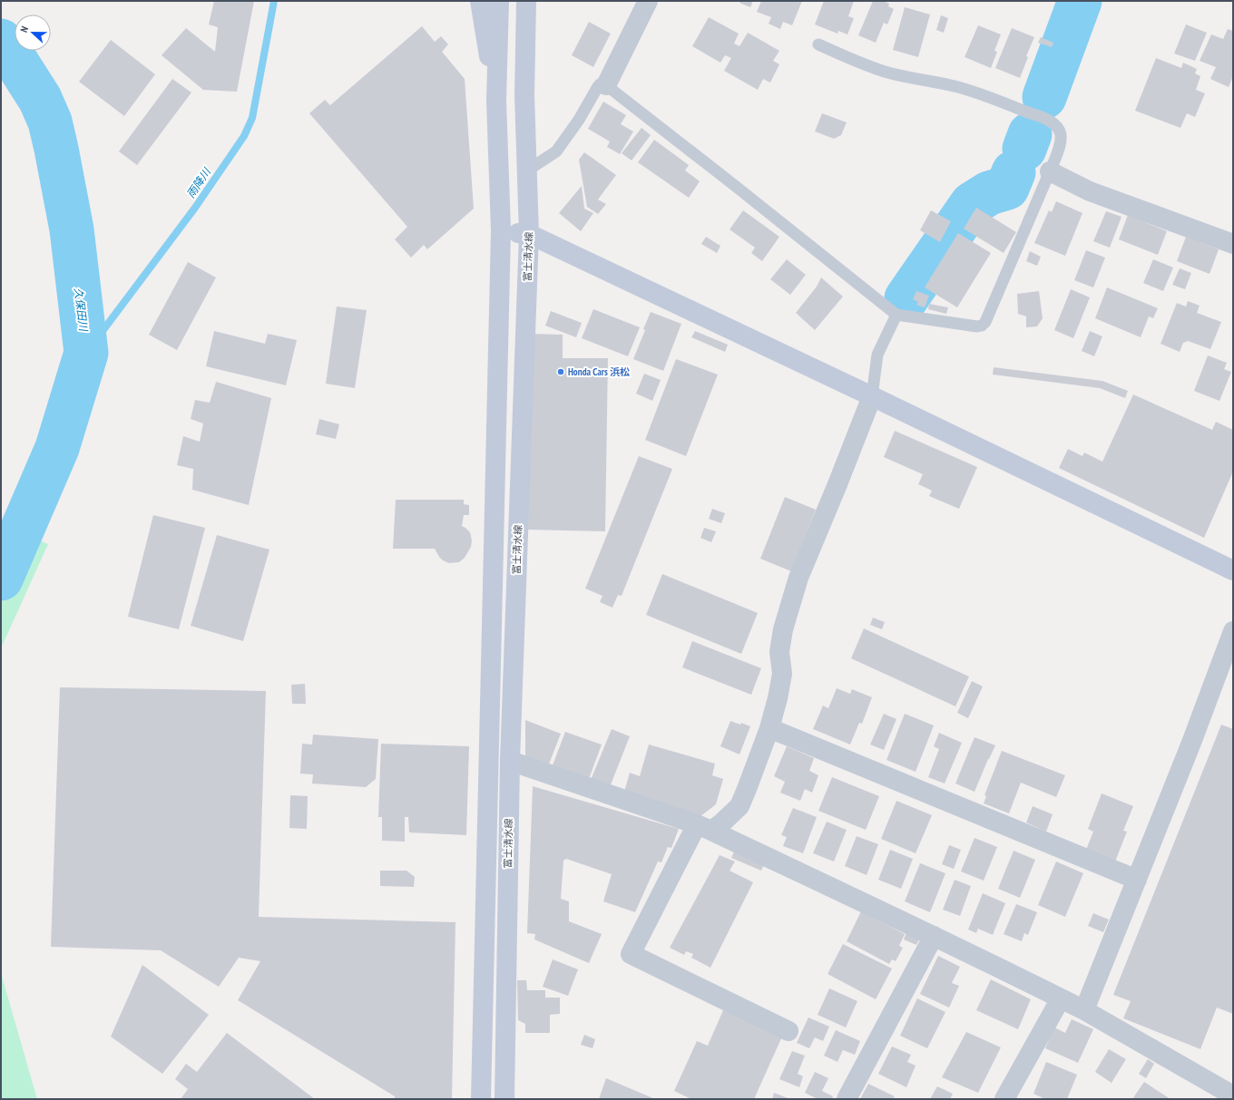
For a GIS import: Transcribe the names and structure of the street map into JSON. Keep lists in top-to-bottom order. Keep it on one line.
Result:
{"streets":{"main road":["富士清水線"]},"water":["雨降川","久保田川"],"places":["Honda Cars 浜松"],"north":"left"}
